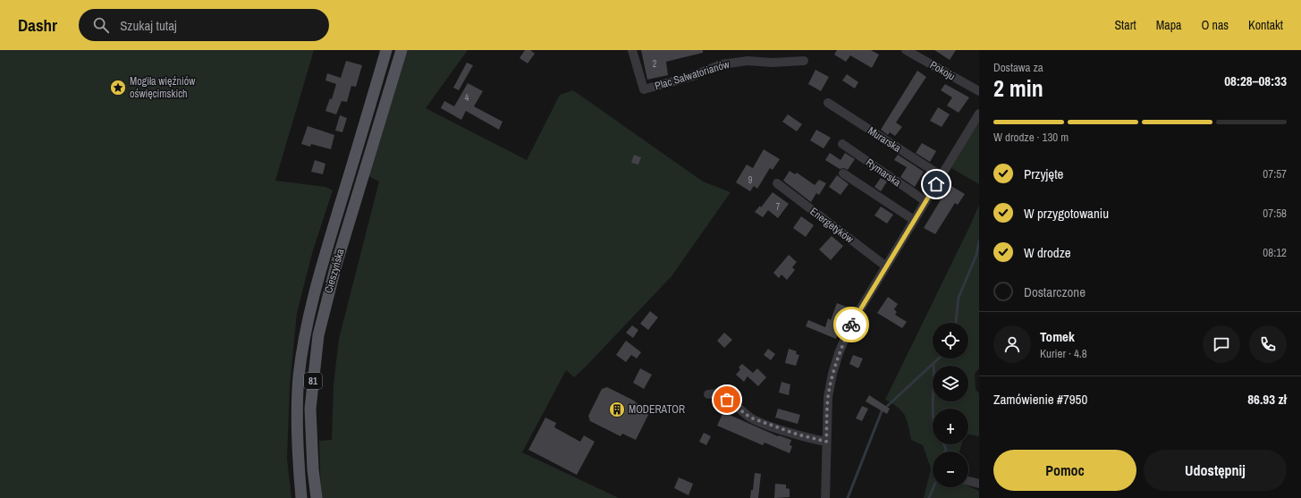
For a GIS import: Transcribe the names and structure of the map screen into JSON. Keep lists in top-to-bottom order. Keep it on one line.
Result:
{"streets":{"main road":["Cieszyńska","81"],"street":["Pokoju","Plac Salwatorianów","Murarska","Rymarska","Energetyków"]},"places":{"place":["Mogiła więźniów oświęcimskich"],"building":["MODERATOR"]},"house_numbers":["2","4","9","7"],"page":{"header":"Dashr","search":"Szukaj tutaj","nav":["Start","Mapa","O nas","Kontakt"],"heading":["2 min","Dostawa za","08:28–08:33"],"panel":["Tomek","Kurier · 4.8","Zamówienie #7950","86.93 zł"],"bar":"W drodze · 130 m","list":[["Przyjęte","07:57"],["W przygotowaniu","07:58"],["W drodze","08:12"],"Dostarczone"],"map_buttons":["+","−"],"buttons":["Pomoc","Udostępnij"]}}
